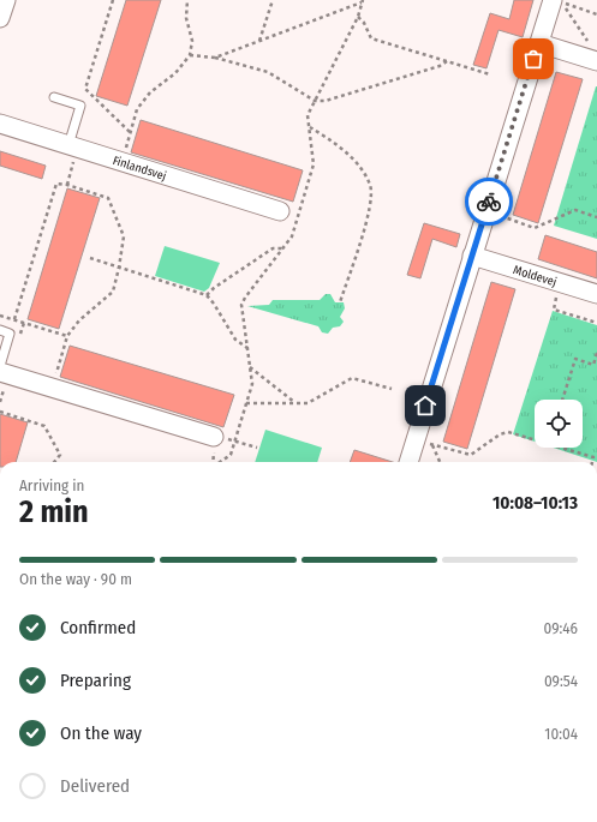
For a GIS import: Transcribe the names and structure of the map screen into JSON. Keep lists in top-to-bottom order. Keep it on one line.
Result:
{"streets":{"street":["Finlandsvej","Moldevej"]},"page":{"heading":["2 min","Arriving in","10:08–10:13"],"bar":"On the way · 90 m","list":[["Confirmed","09:46"],["Preparing","09:54"],["On the way","10:04"],"Delivered"]}}
